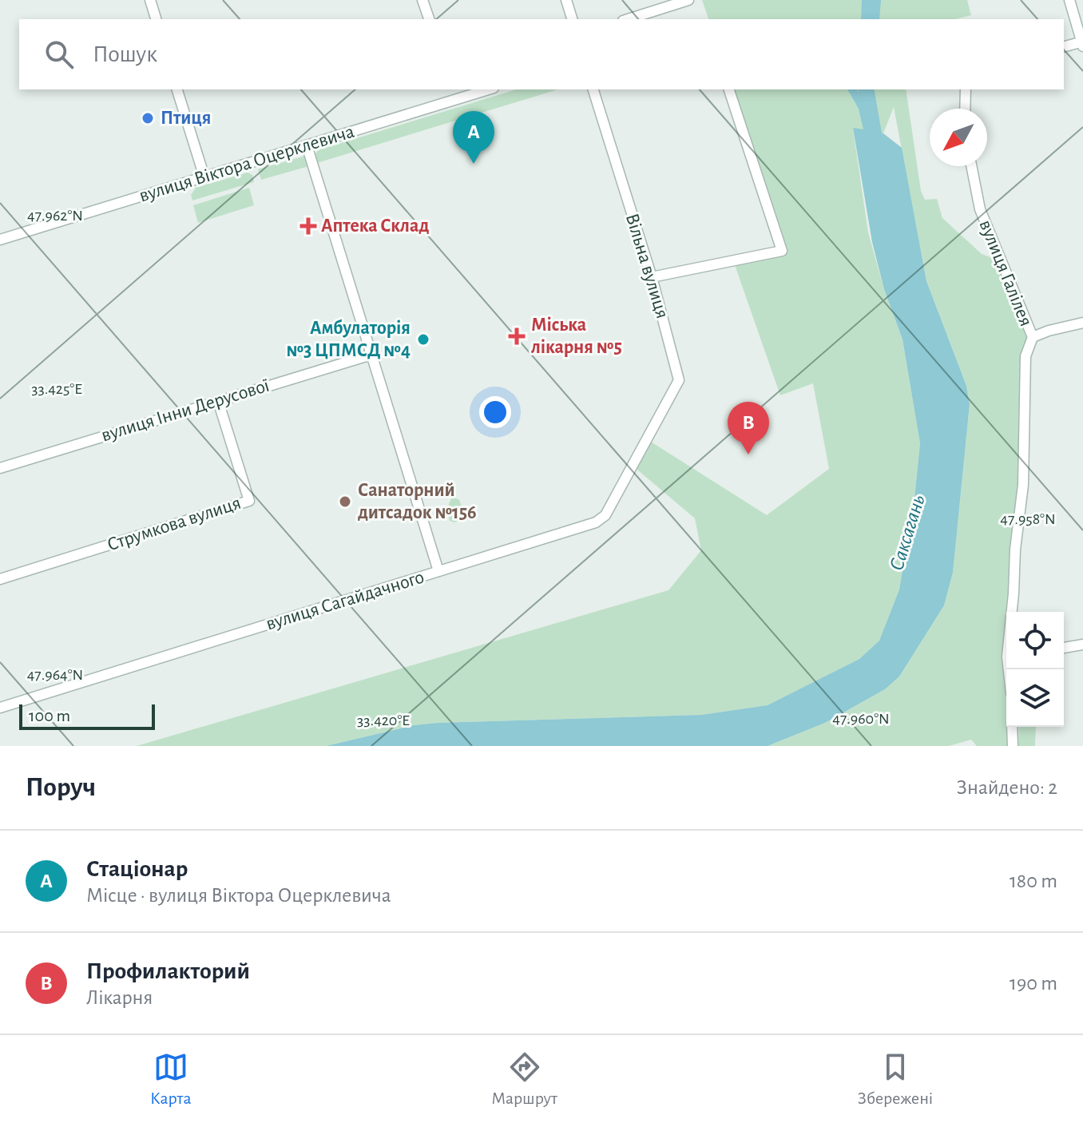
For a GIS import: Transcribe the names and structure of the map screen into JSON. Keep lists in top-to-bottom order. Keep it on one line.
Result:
{"streets":{"street":["вулиця Віктора Оцерклевича","Вільна вулиця","вулиця Галілея","вулиця Інни Дерусової","Струмкова вулиця","вулиця Сагайдачного"]},"crossings":[["Вільна вулиця","вулиця Сагайдачного"],["вулиця Інни Дерусової","Струмкова вулиця"]],"water":["Саксагань"],"places":{"other":["Птиця","Амбулаторія №3 ЦПМСД №4","Санаторний дитсадок №156"],"health":["Аптека Склад","Міська лікарня №5"]},"scale_bar":"100 m","north":"bottom left","page":{"search":"Пошук","pins":["A","B"],"scale":"100 m","heading":["Поруч","Знайдено: 2"],"list":[{"mark":"A","name":"Стаціонар","note":"Місце · вулиця Віктора Оцерклевича","value":"180 m"},{"mark":"B","name":"Профилакторий","note":"Лікарня","value":"190 m"}],"nav":["Карта","Маршрут","Збережені"]},"coordinates":["47.962°N","33.425°E","47.958°N","47.964°N","47.960°N","33.420°E"]}
